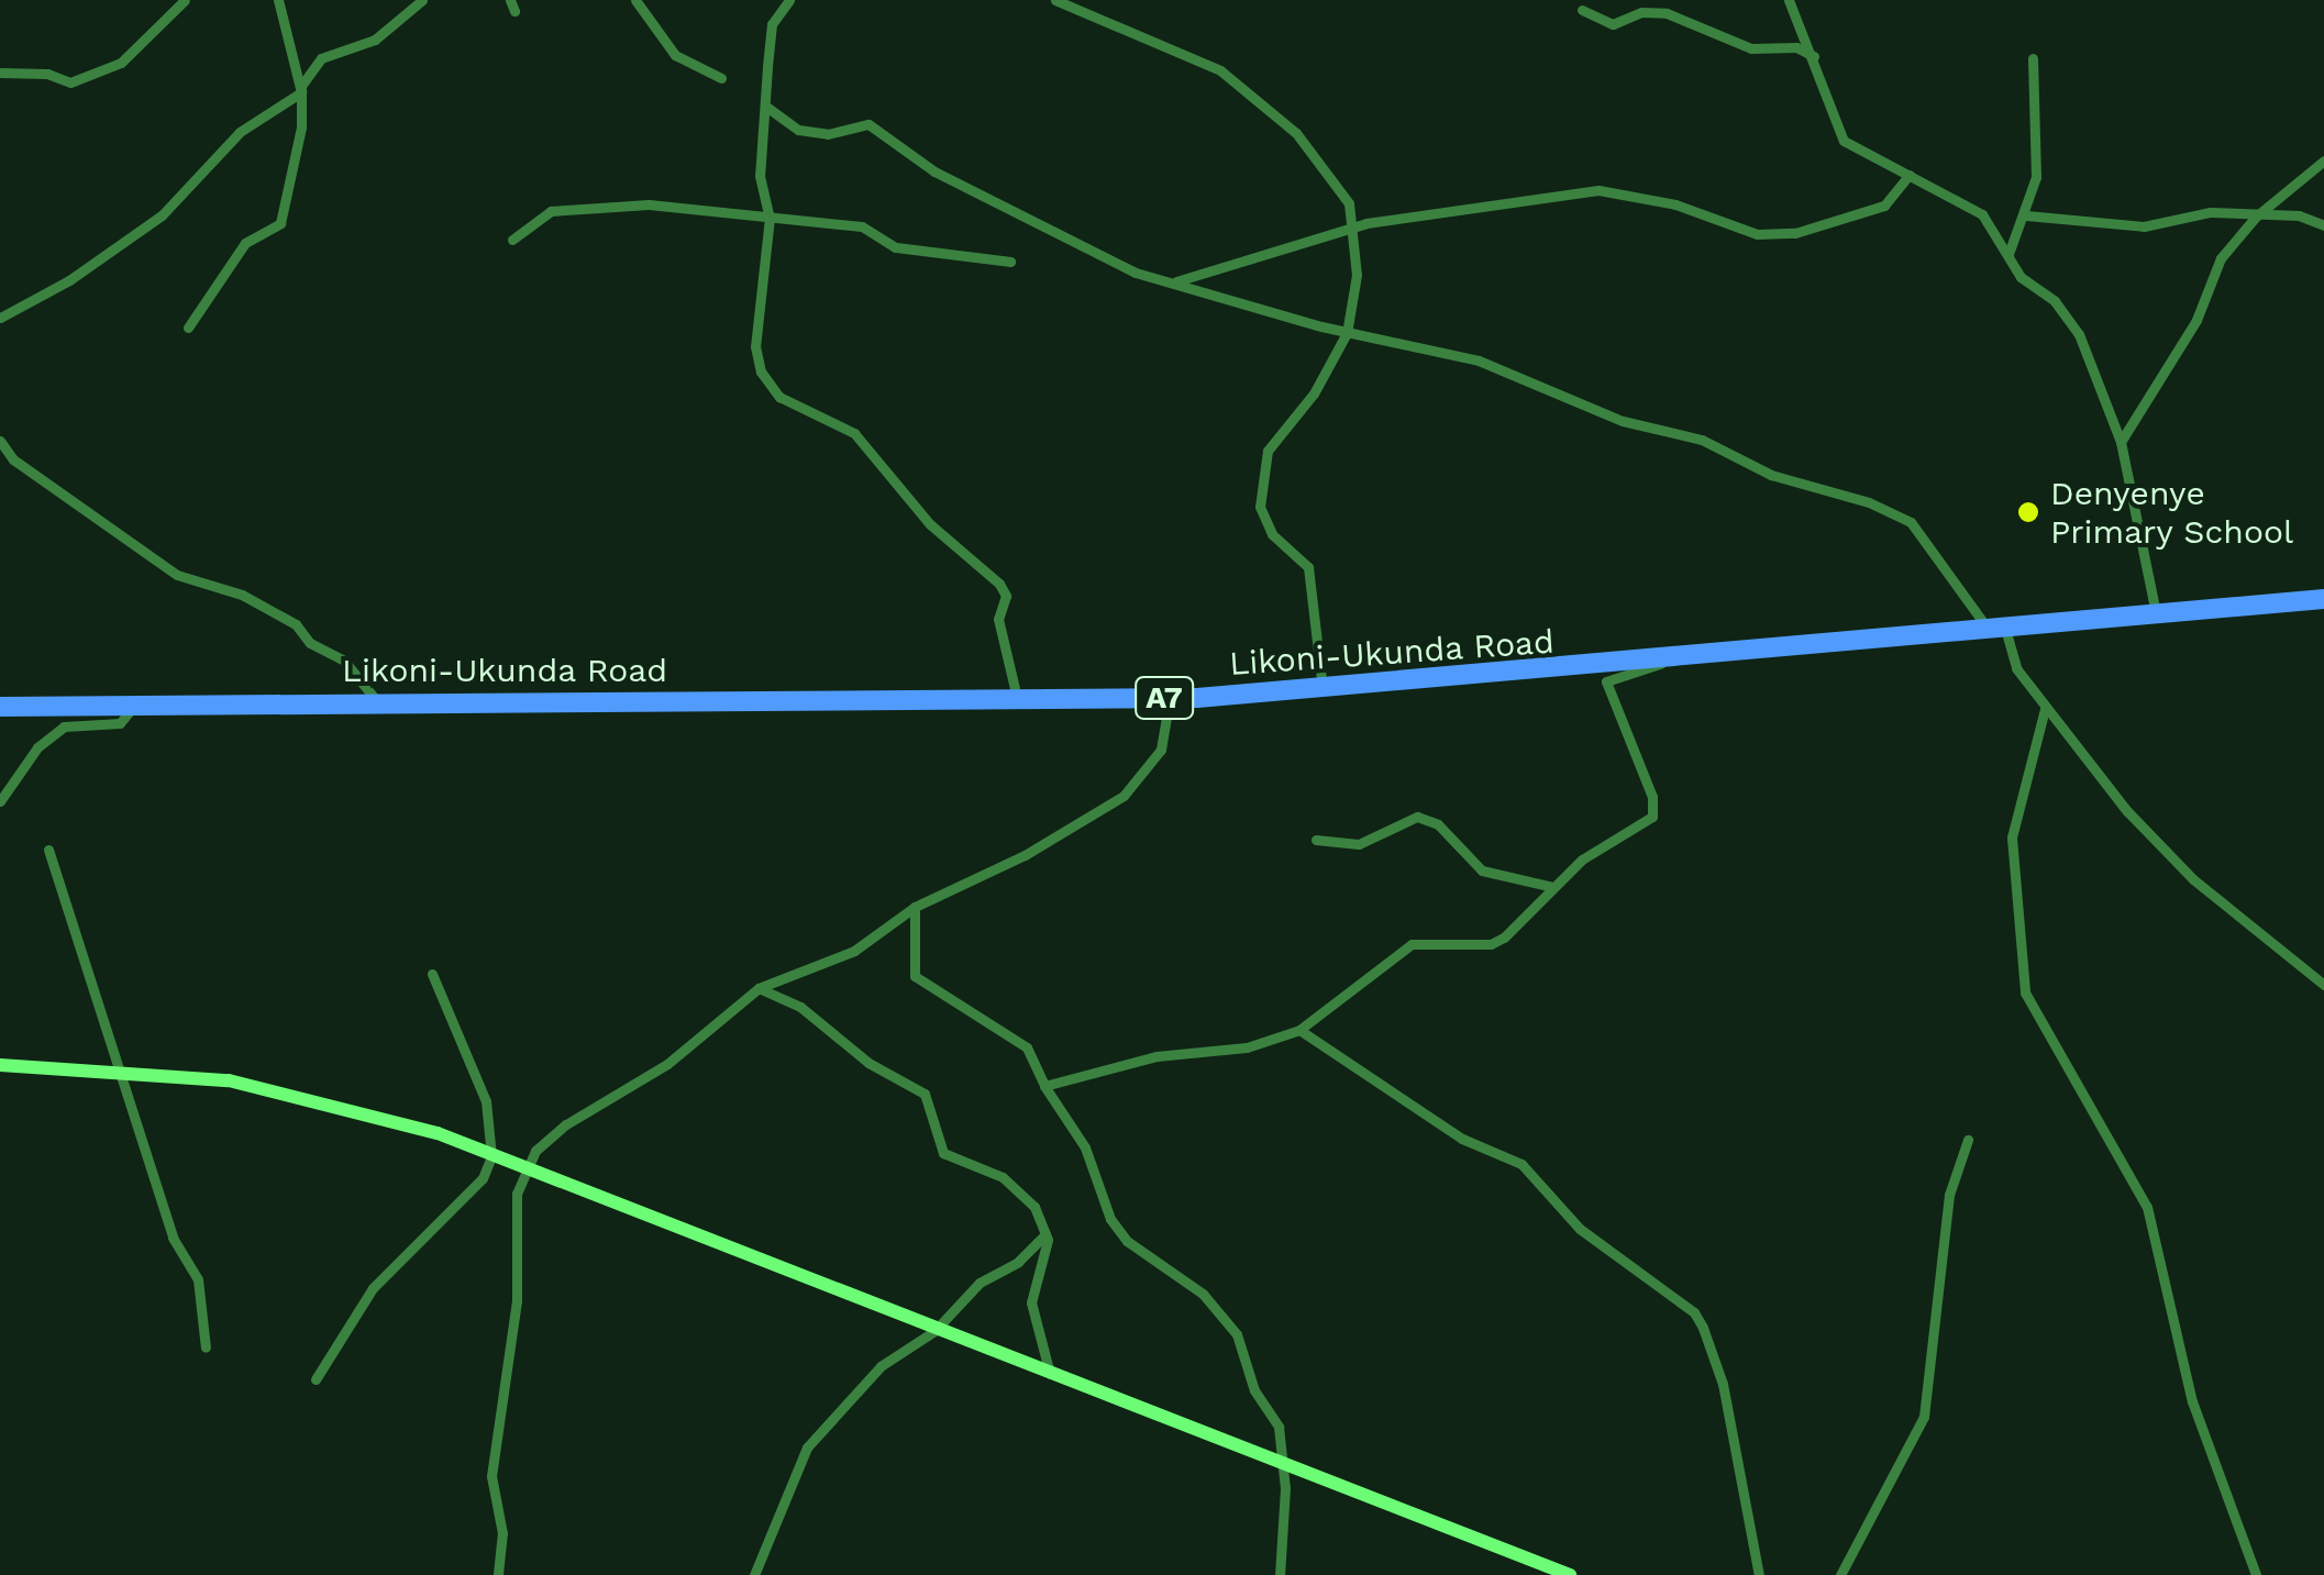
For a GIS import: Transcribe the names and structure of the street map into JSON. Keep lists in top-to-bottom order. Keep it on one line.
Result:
{"streets":{"highway":["Likoni-Ukunda Road","A7"]},"places":["Denyenye Primary School"]}
